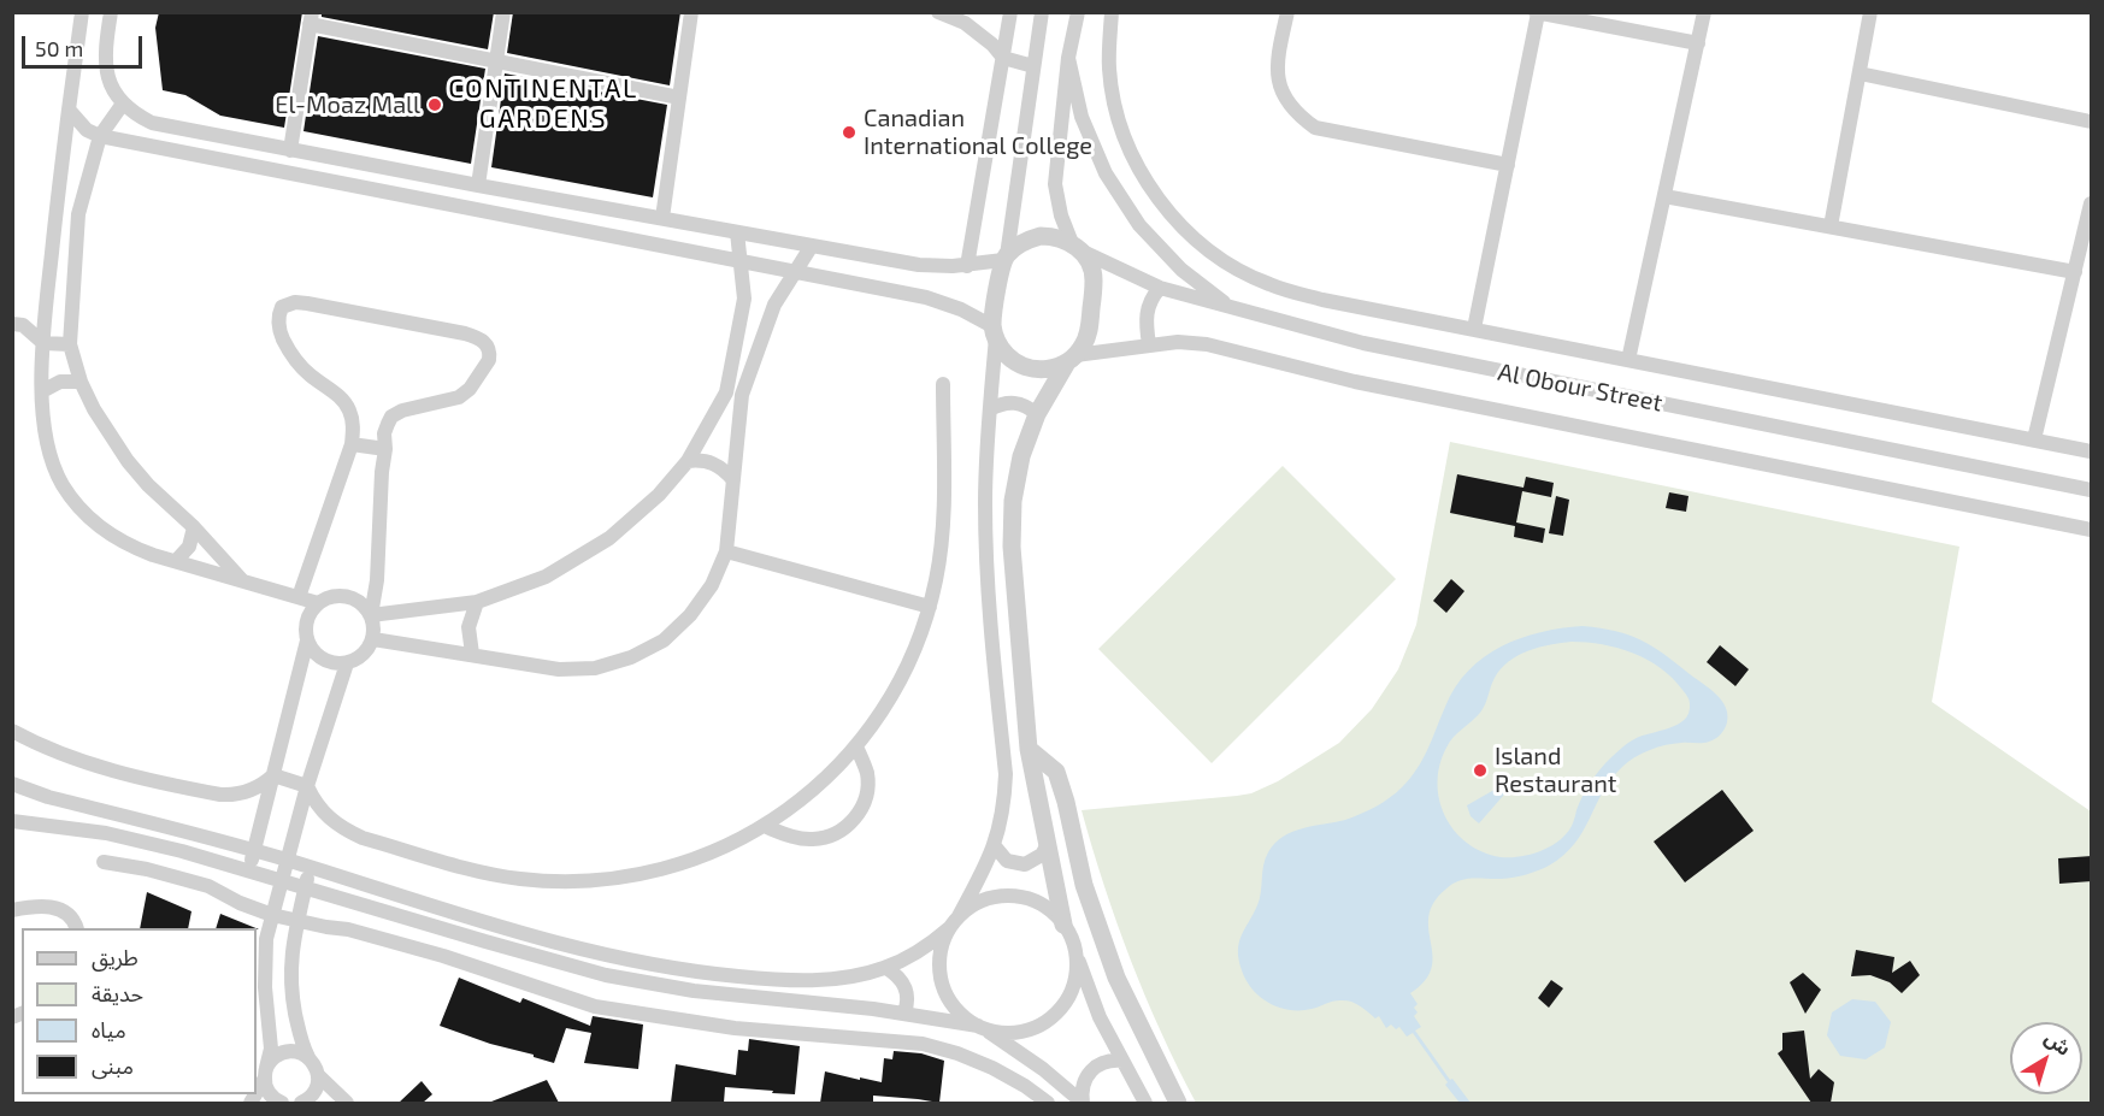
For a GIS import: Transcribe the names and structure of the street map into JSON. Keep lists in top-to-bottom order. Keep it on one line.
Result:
{"streets":{"street":["Al Obour Street"]},"districts":["CONTINENTAL GARDENS"],"places":["El-Moaz Mall","Canadian International College","Island Restaurant"],"legend":["طريق","حديقة","مياه","مبنى"],"scale_bar":"50 m","north":"top right"}
